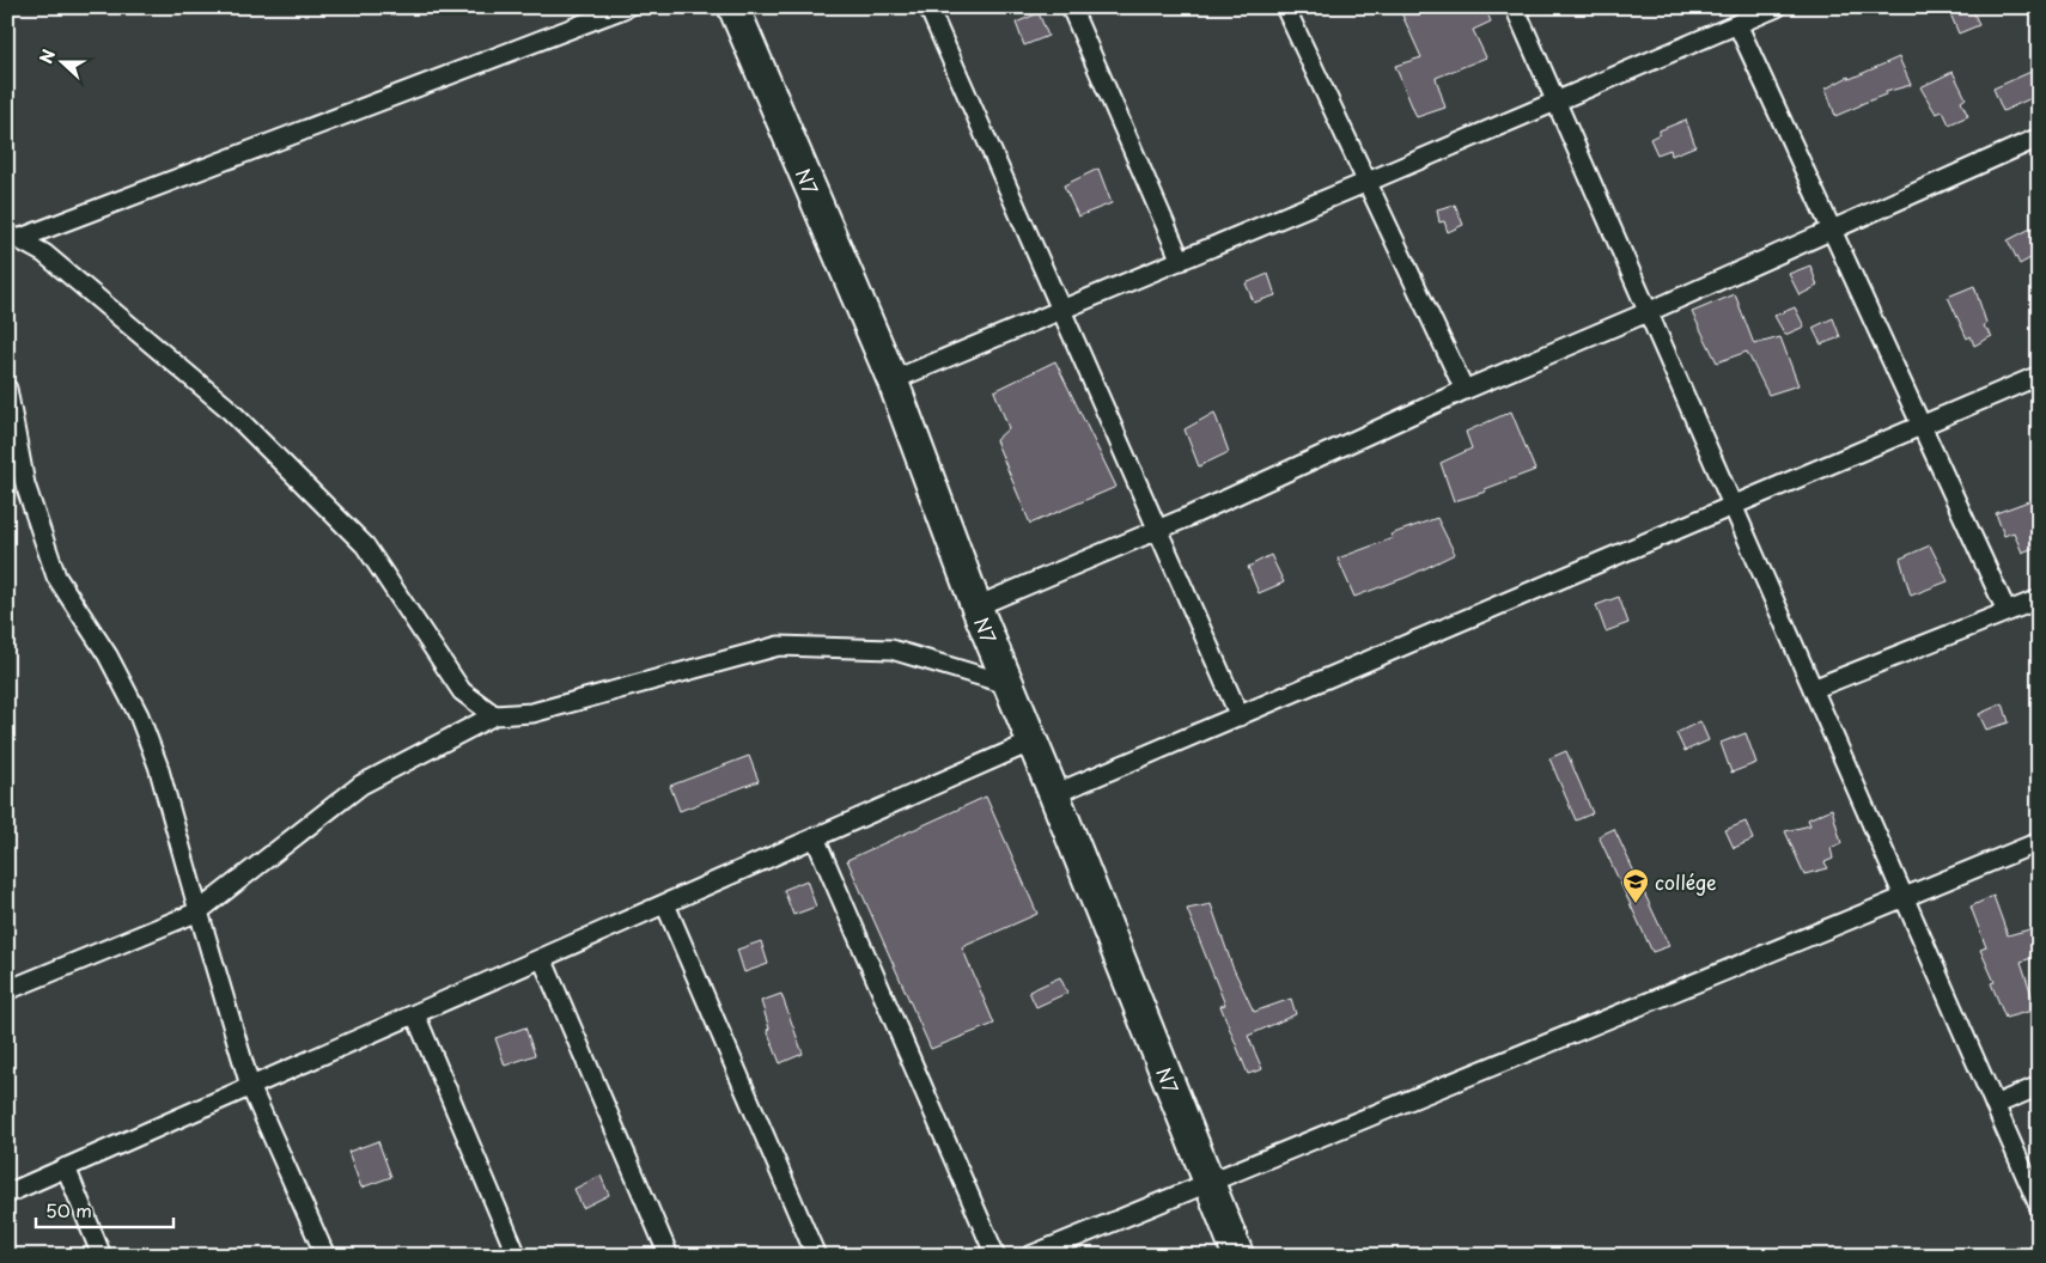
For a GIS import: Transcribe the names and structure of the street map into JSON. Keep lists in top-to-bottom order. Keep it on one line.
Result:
{"streets":{"main road":["N7"]},"places":{"school or university":["collége"]},"scale_bar":"50 m","north":"left"}
